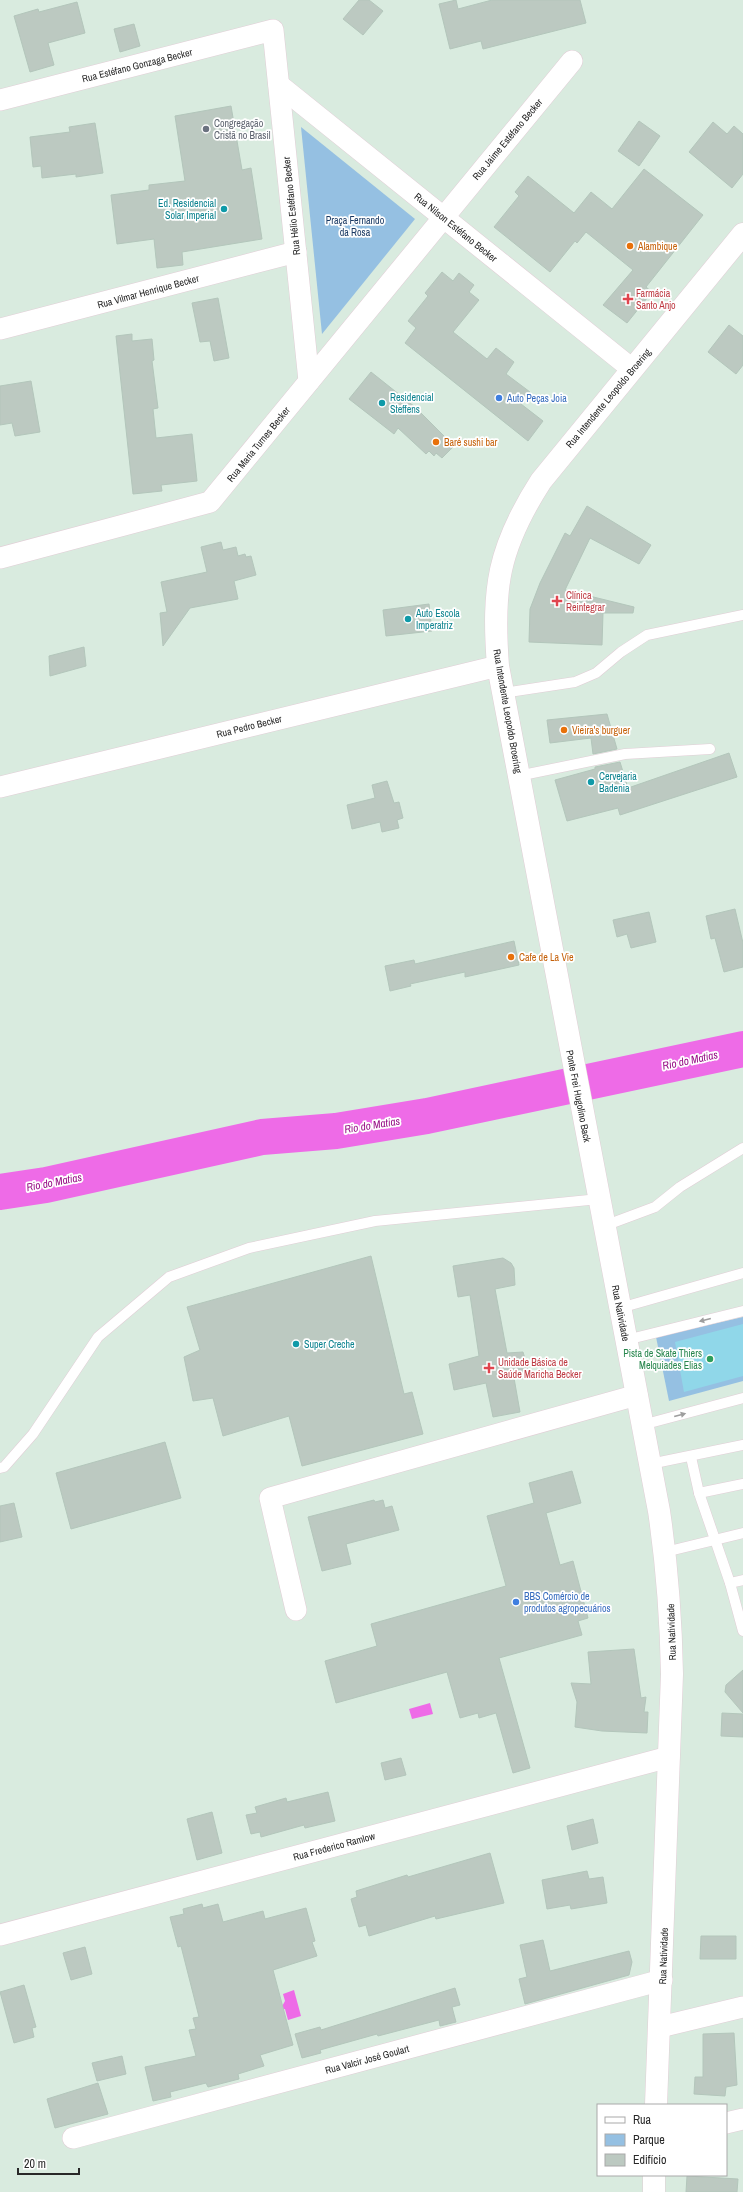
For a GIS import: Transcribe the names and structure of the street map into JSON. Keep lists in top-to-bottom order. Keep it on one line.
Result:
{"streets":{"main road":["Rua Intendente Leopoldo Broering","Ponte Frei Hugolino Back","Rua Natividade"],"street":["Rua Estéfano Gonzaga Becker","Rua Jaime Estéfano Becker","Rua Hélio Estéfano Becker","Rua Nilson Estéfano Becker","Rua Vilmar Henrique Becker","Rua Maria Turnes Becker","Rua Pedro Becker","Rua Frederico Ramlow","Rua Valcir José Goulart"]},"crossings":[["Rua Estéfano Gonzaga Becker","Rua Hélio Estéfano Becker"],["Rua Jaime Estéfano Becker","Rua Nilson Estéfano Becker"],["Rua Jaime Estéfano Becker","Rua Maria Turnes Becker"],["Rua Hélio Estéfano Becker","Rua Nilson Estéfano Becker"],["Rua Hélio Estéfano Becker","Rua Vilmar Henrique Becker"],["Rua Hélio Estéfano Becker","Rua Maria Turnes Becker"],["Rua Nilson Estéfano Becker","Rua Intendente Leopoldo Broering"],["Rua Nilson Estéfano Becker","Rua Maria Turnes Becker"],["Rua Intendente Leopoldo Broering","Rua Pedro Becker"],["Rua Intendente Leopoldo Broering","Ponte Frei Hugolino Back"],["Ponte Frei Hugolino Back","Rua Natividade"],["Rua Natividade","Rua Frederico Ramlow"],["Rua Natividade","Rua Valcir José Goulart"]],"water":["Rio do Matias"],"parks":["Praça Fernando da Rosa"],"places":{"other":["Congregação Cristã no Brasil","Ed. Residencial Solar Imperial","Alambique","Auto Peças Joia","Residencial Steffens","Baré sushi bar","Auto Escola Imperatriz","Vieira's burguer","Cervejaria Badenia","Cafe de La Vie","Super Creche","Pista de Skate Thiers Melquiades Elias","BBS Comércio de produtos agropecuários"],"health":["Farmácia Santo Anjo","Clínica Reintegrar","Unidade Básica de Saúde Maricha Becker"]},"legend":["Rua","Parque","Edifício"],"scale_bar":"20 m"}
